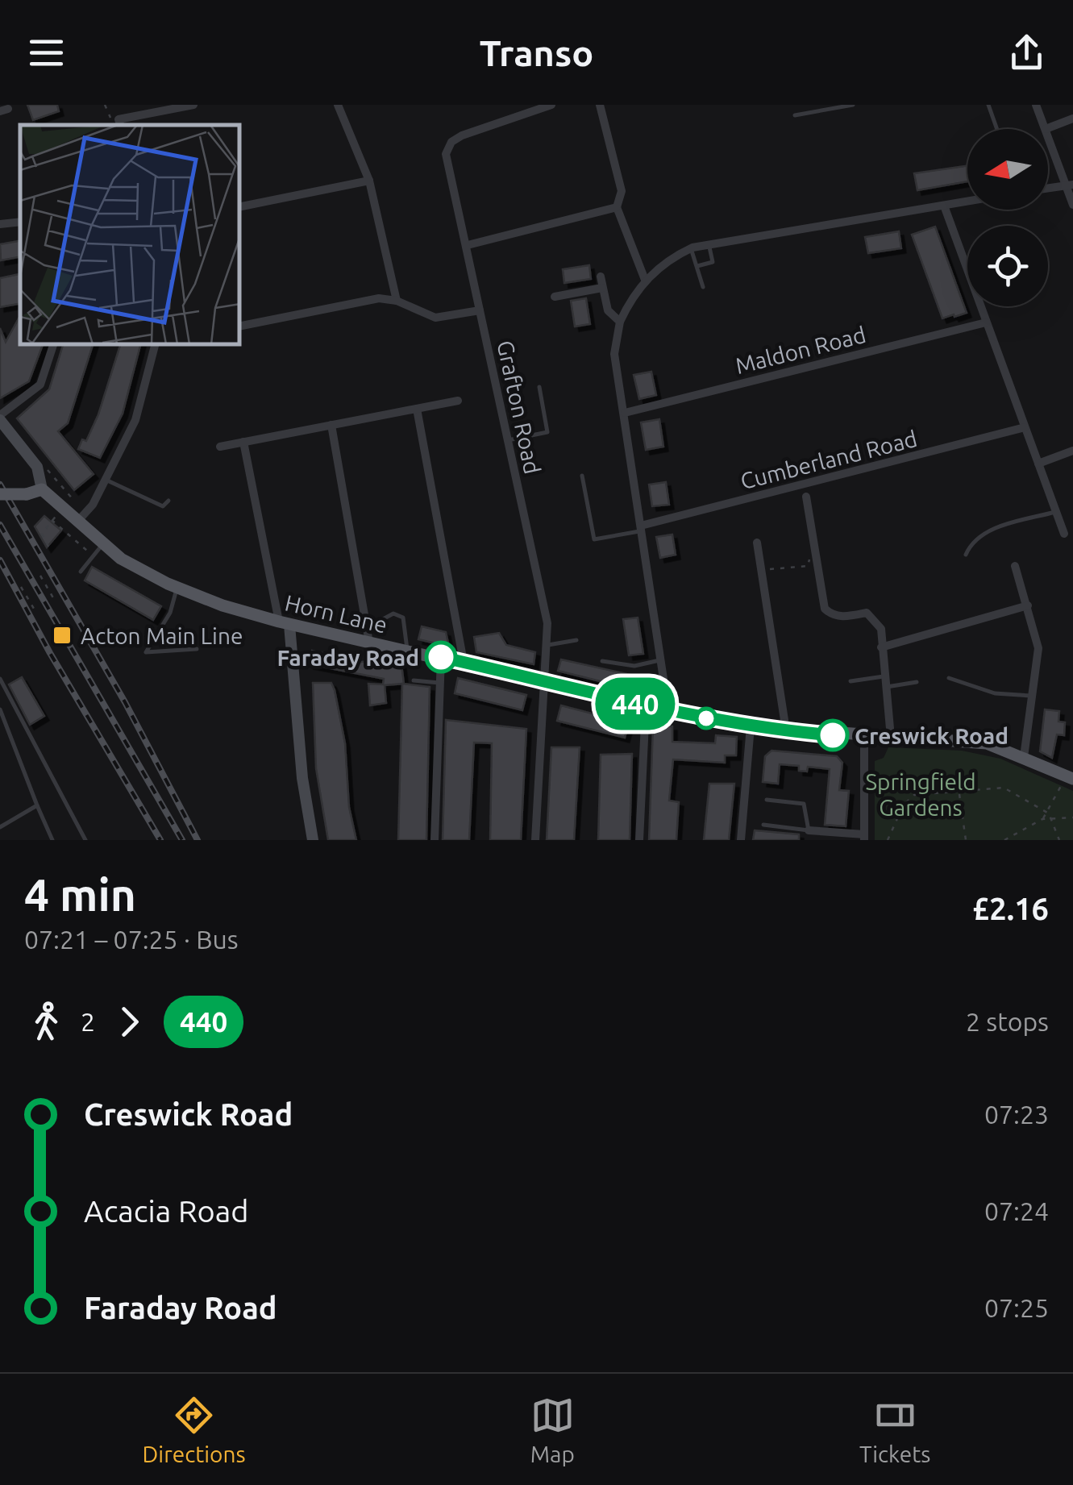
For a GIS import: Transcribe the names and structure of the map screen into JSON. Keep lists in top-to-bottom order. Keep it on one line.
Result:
{"streets":{"main road":["Horn Lane"],"street":["Maldon Road","Grafton Road","Cumberland Road"]},"crossings":[["Grafton Road","Horn Lane"]],"parks":["Springfield Gardens"],"places":{"transit":["Acton Main Line"],"other":["Faraday Road","Creswick Road"]},"lines":["bus line 440"],"north":"left","page":{"header":"Transo","on_map":"440","heading":["4 min","07:21 – 07:25 · Bus","£2.16"],"legs":["2","440","2 stops"],"list":[{"name":"Creswick Road","value":"07:23"},{"name":"Acacia Road","value":"07:24"},{"name":"Faraday Road","value":"07:25"}],"tabs":["Directions","Map","Tickets"]}}
